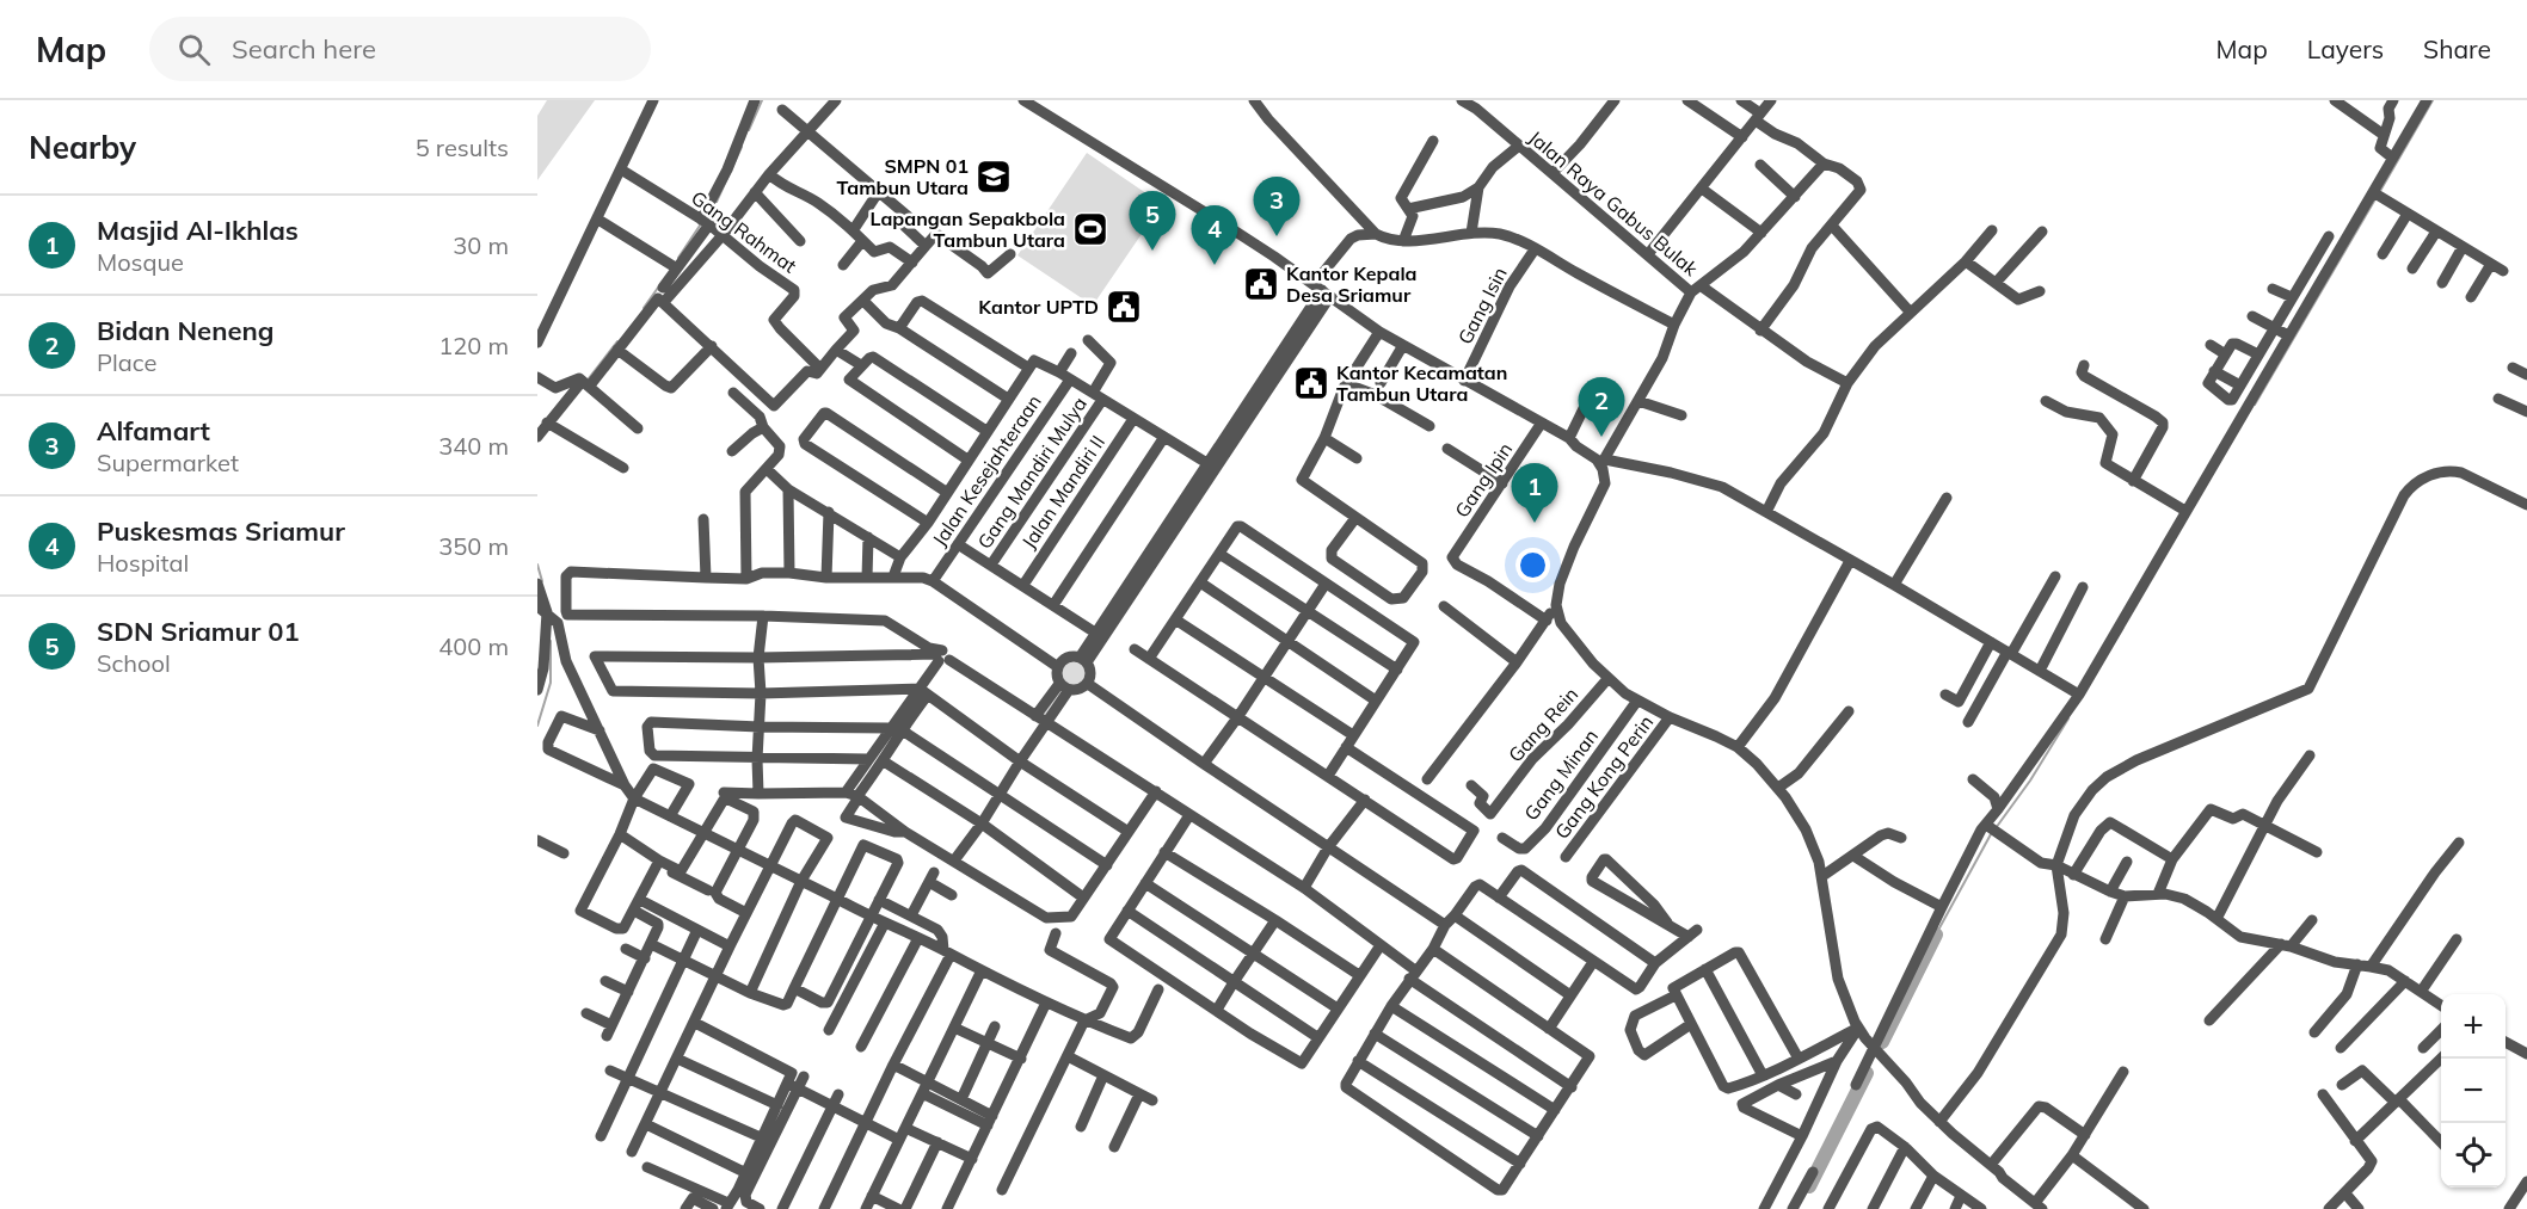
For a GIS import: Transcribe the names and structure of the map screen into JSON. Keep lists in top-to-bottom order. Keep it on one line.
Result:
{"streets":{"street":["Jalan Raya Gabus Bulak","Gang Rahmat","Gang Isin","Jalan Kesejahteraan","Gang Mandiri Mulya","Gang Ipin","Jalan Mandiri II","Gang Rein","Gang Minan","Gang Kong Perin"]},"places":{"school or university":["SMPN 01 Tambun Utara"],"sports":["Lapangan Sepakbola Tambun Utara"],"public building":["Kantor Kepala Desa Sriamur","Kantor UPTD","Kantor Kecamatan Tambun Utara"]},"page":{"header":"Map","search":"Search here","nav":["Map","Layers","Share"],"heading":["Nearby","5 results"],"pins":["3","5","4","2","1"],"list":[{"mark":"1","name":"Masjid Al-Ikhlas","note":"Mosque","value":"30 m"},{"mark":"2","name":"Bidan Neneng","note":"Place","value":"120 m"},{"mark":"3","name":"Alfamart","note":"Supermarket","value":"340 m"},{"mark":"4","name":"Puskesmas Sriamur","note":"Hospital","value":"350 m"},{"mark":"5","name":"SDN Sriamur 01","note":"School","value":"400 m"}],"map_buttons":["+","−"]}}
